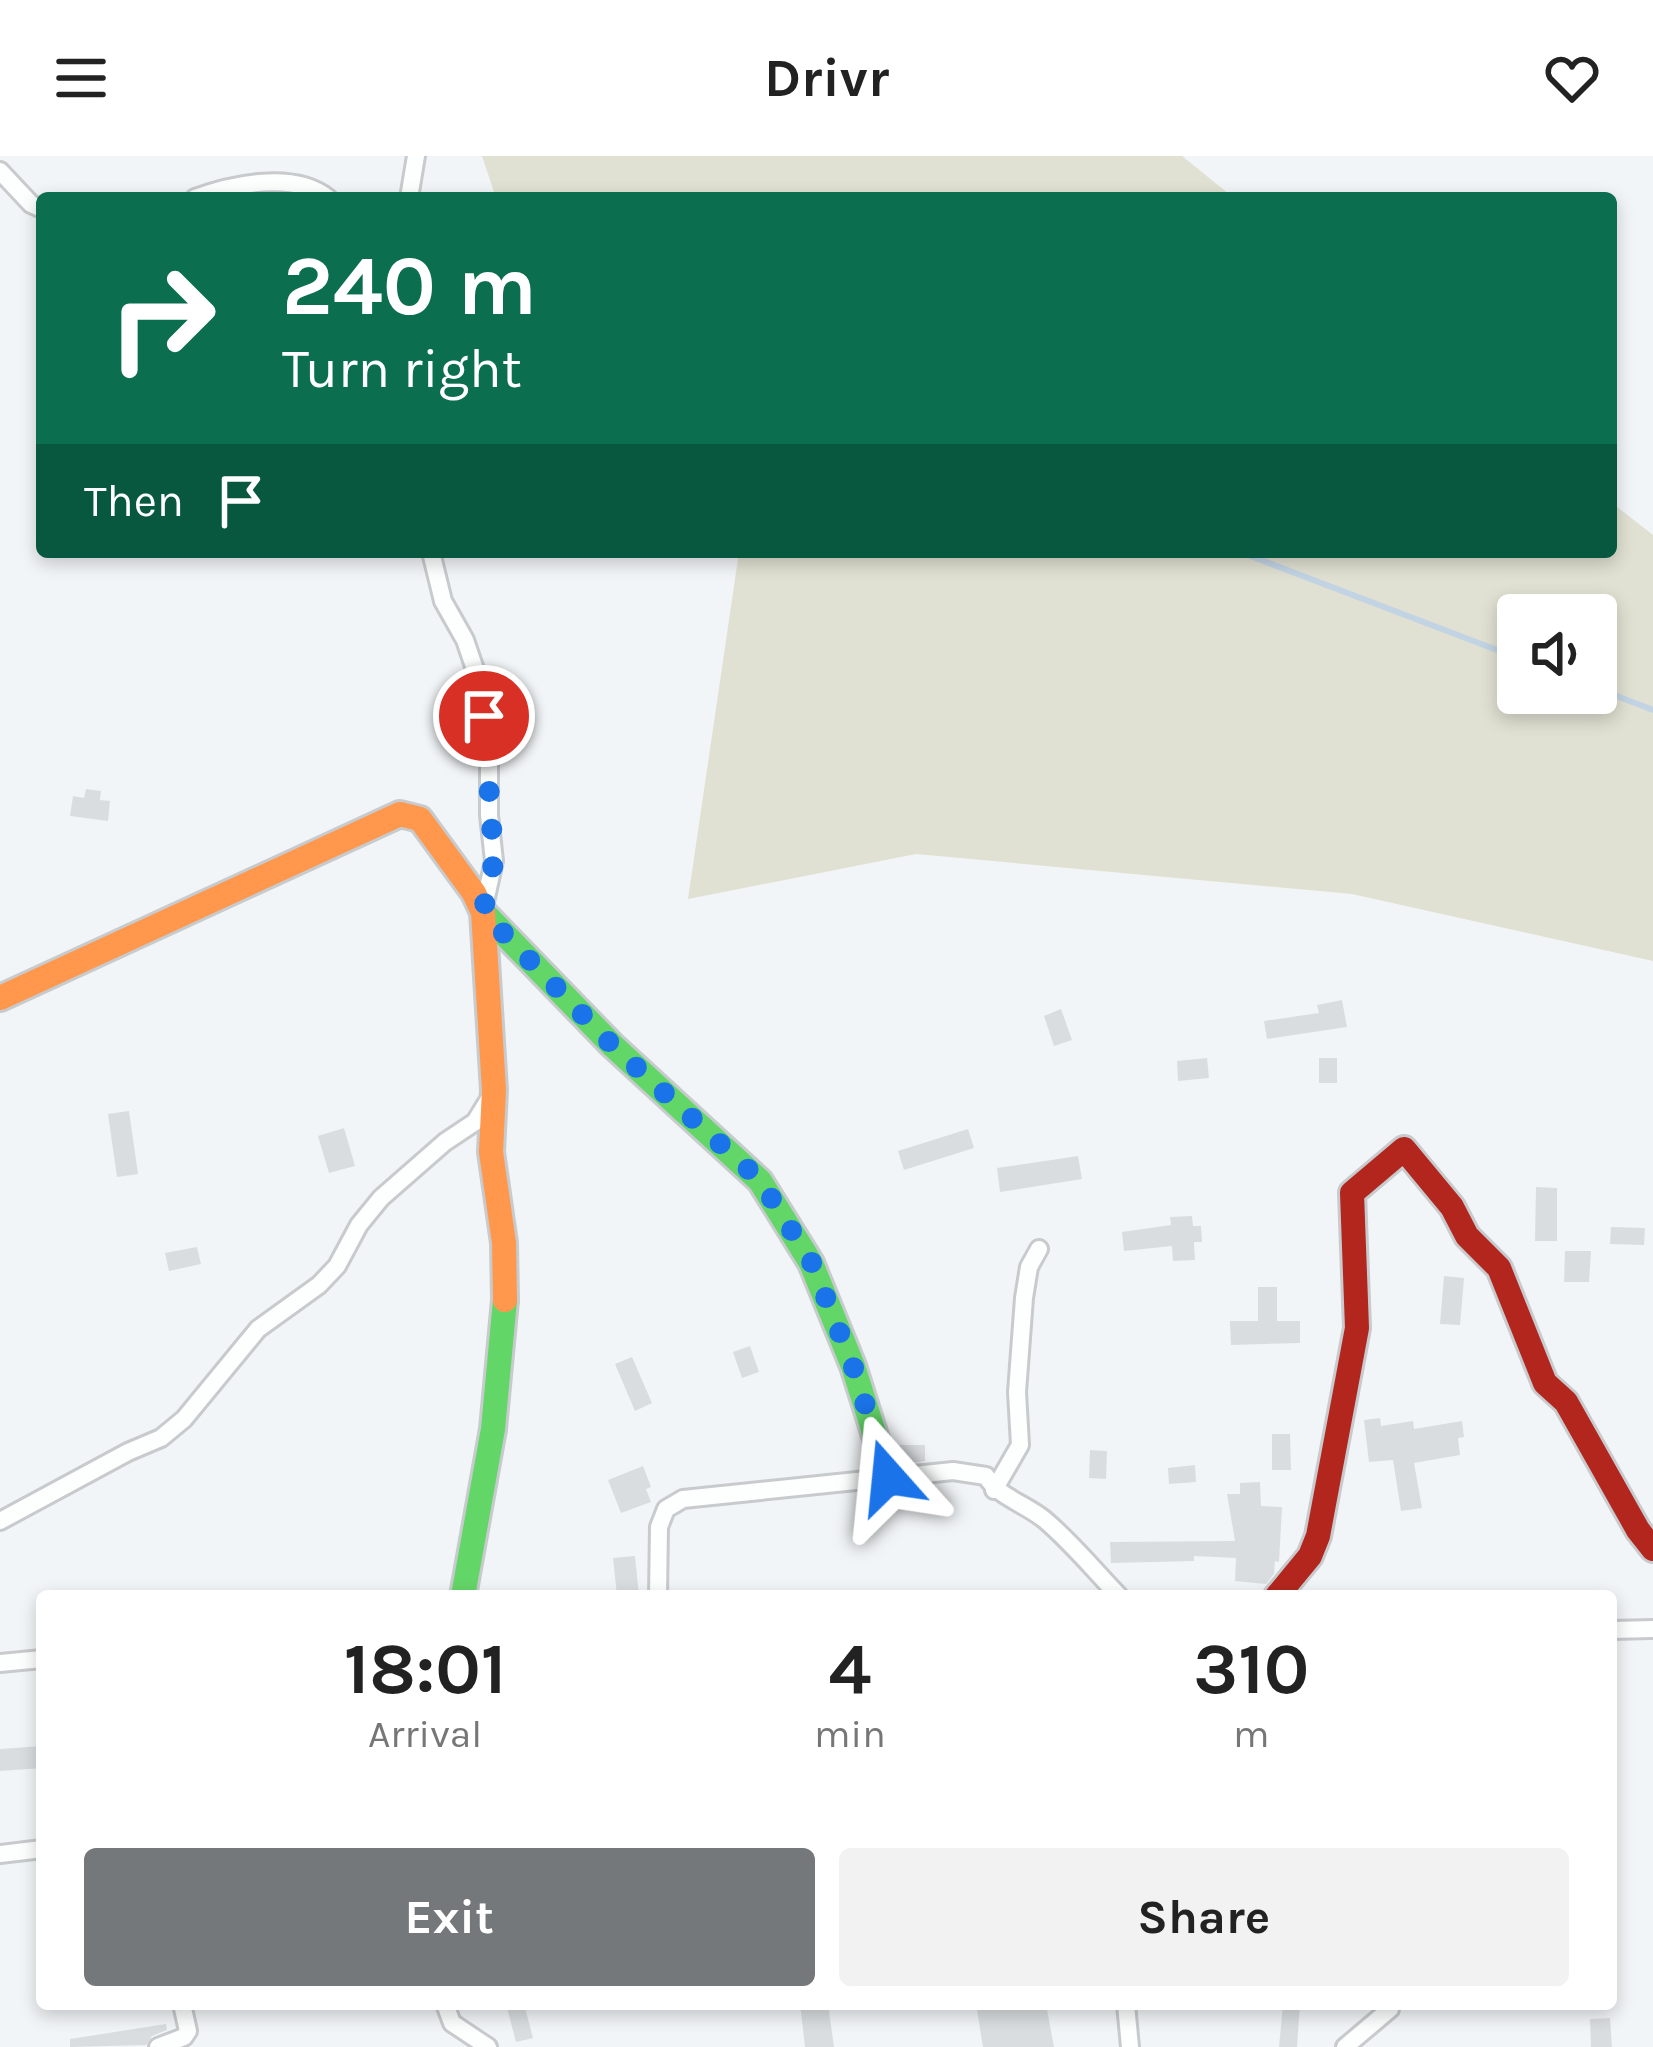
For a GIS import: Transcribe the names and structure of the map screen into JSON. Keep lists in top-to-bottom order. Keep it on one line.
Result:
{"page":{"header":"Drivr","turn":["240 m","Turn right"],"then":"Then","eta":["18:01","Arrival","4","min","310","m"],"buttons":["Exit","Share"]}}
